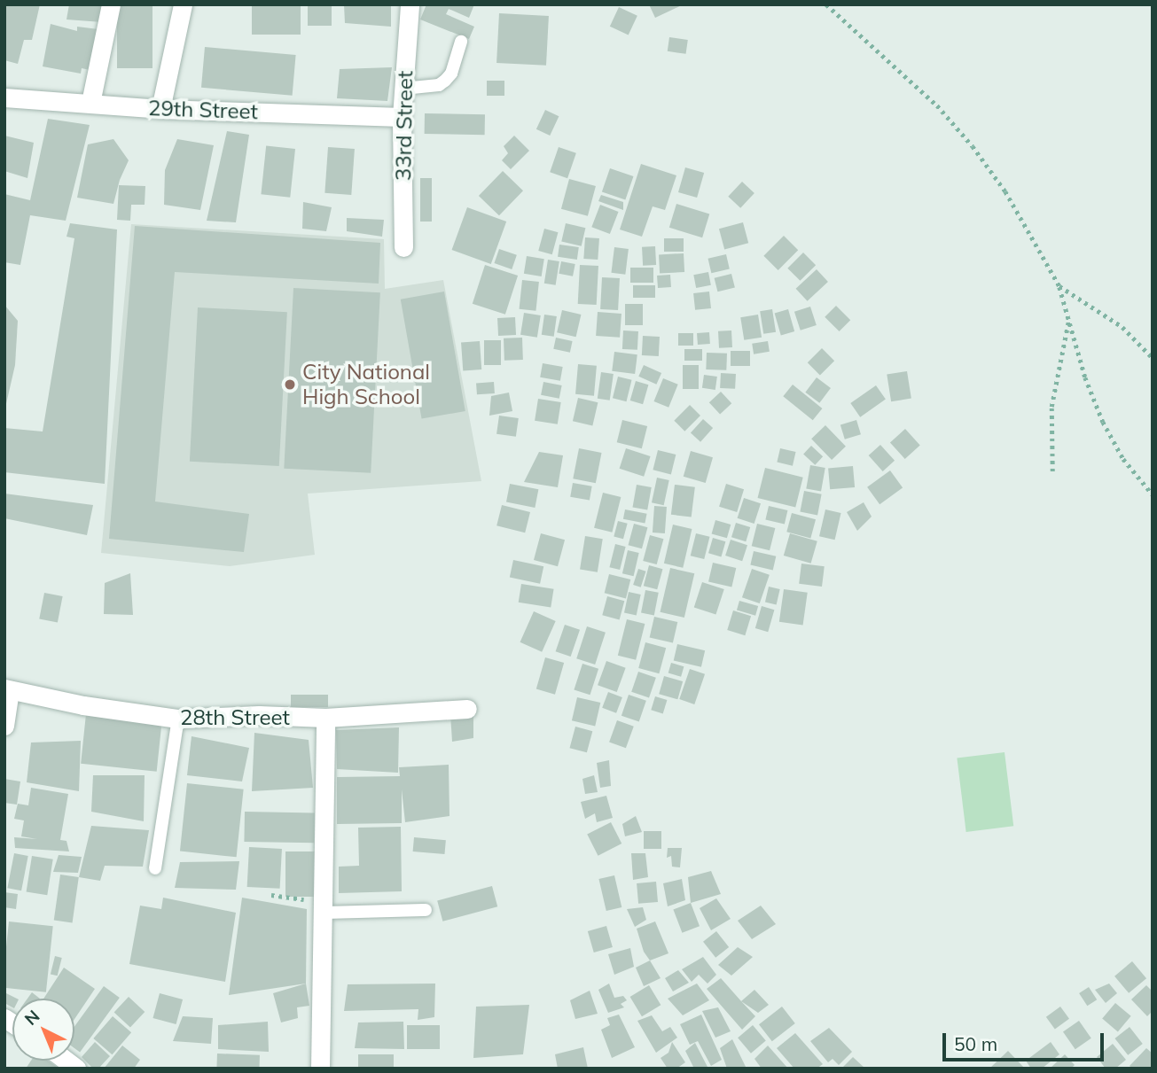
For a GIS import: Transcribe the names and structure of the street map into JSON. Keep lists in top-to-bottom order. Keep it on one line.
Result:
{"streets":{"street":["29th Street","33rd Street","28th Street"]},"crossings":[["29th Street","33rd Street"]],"places":["City National High School"],"scale_bar":"50 m","north":"top left"}
